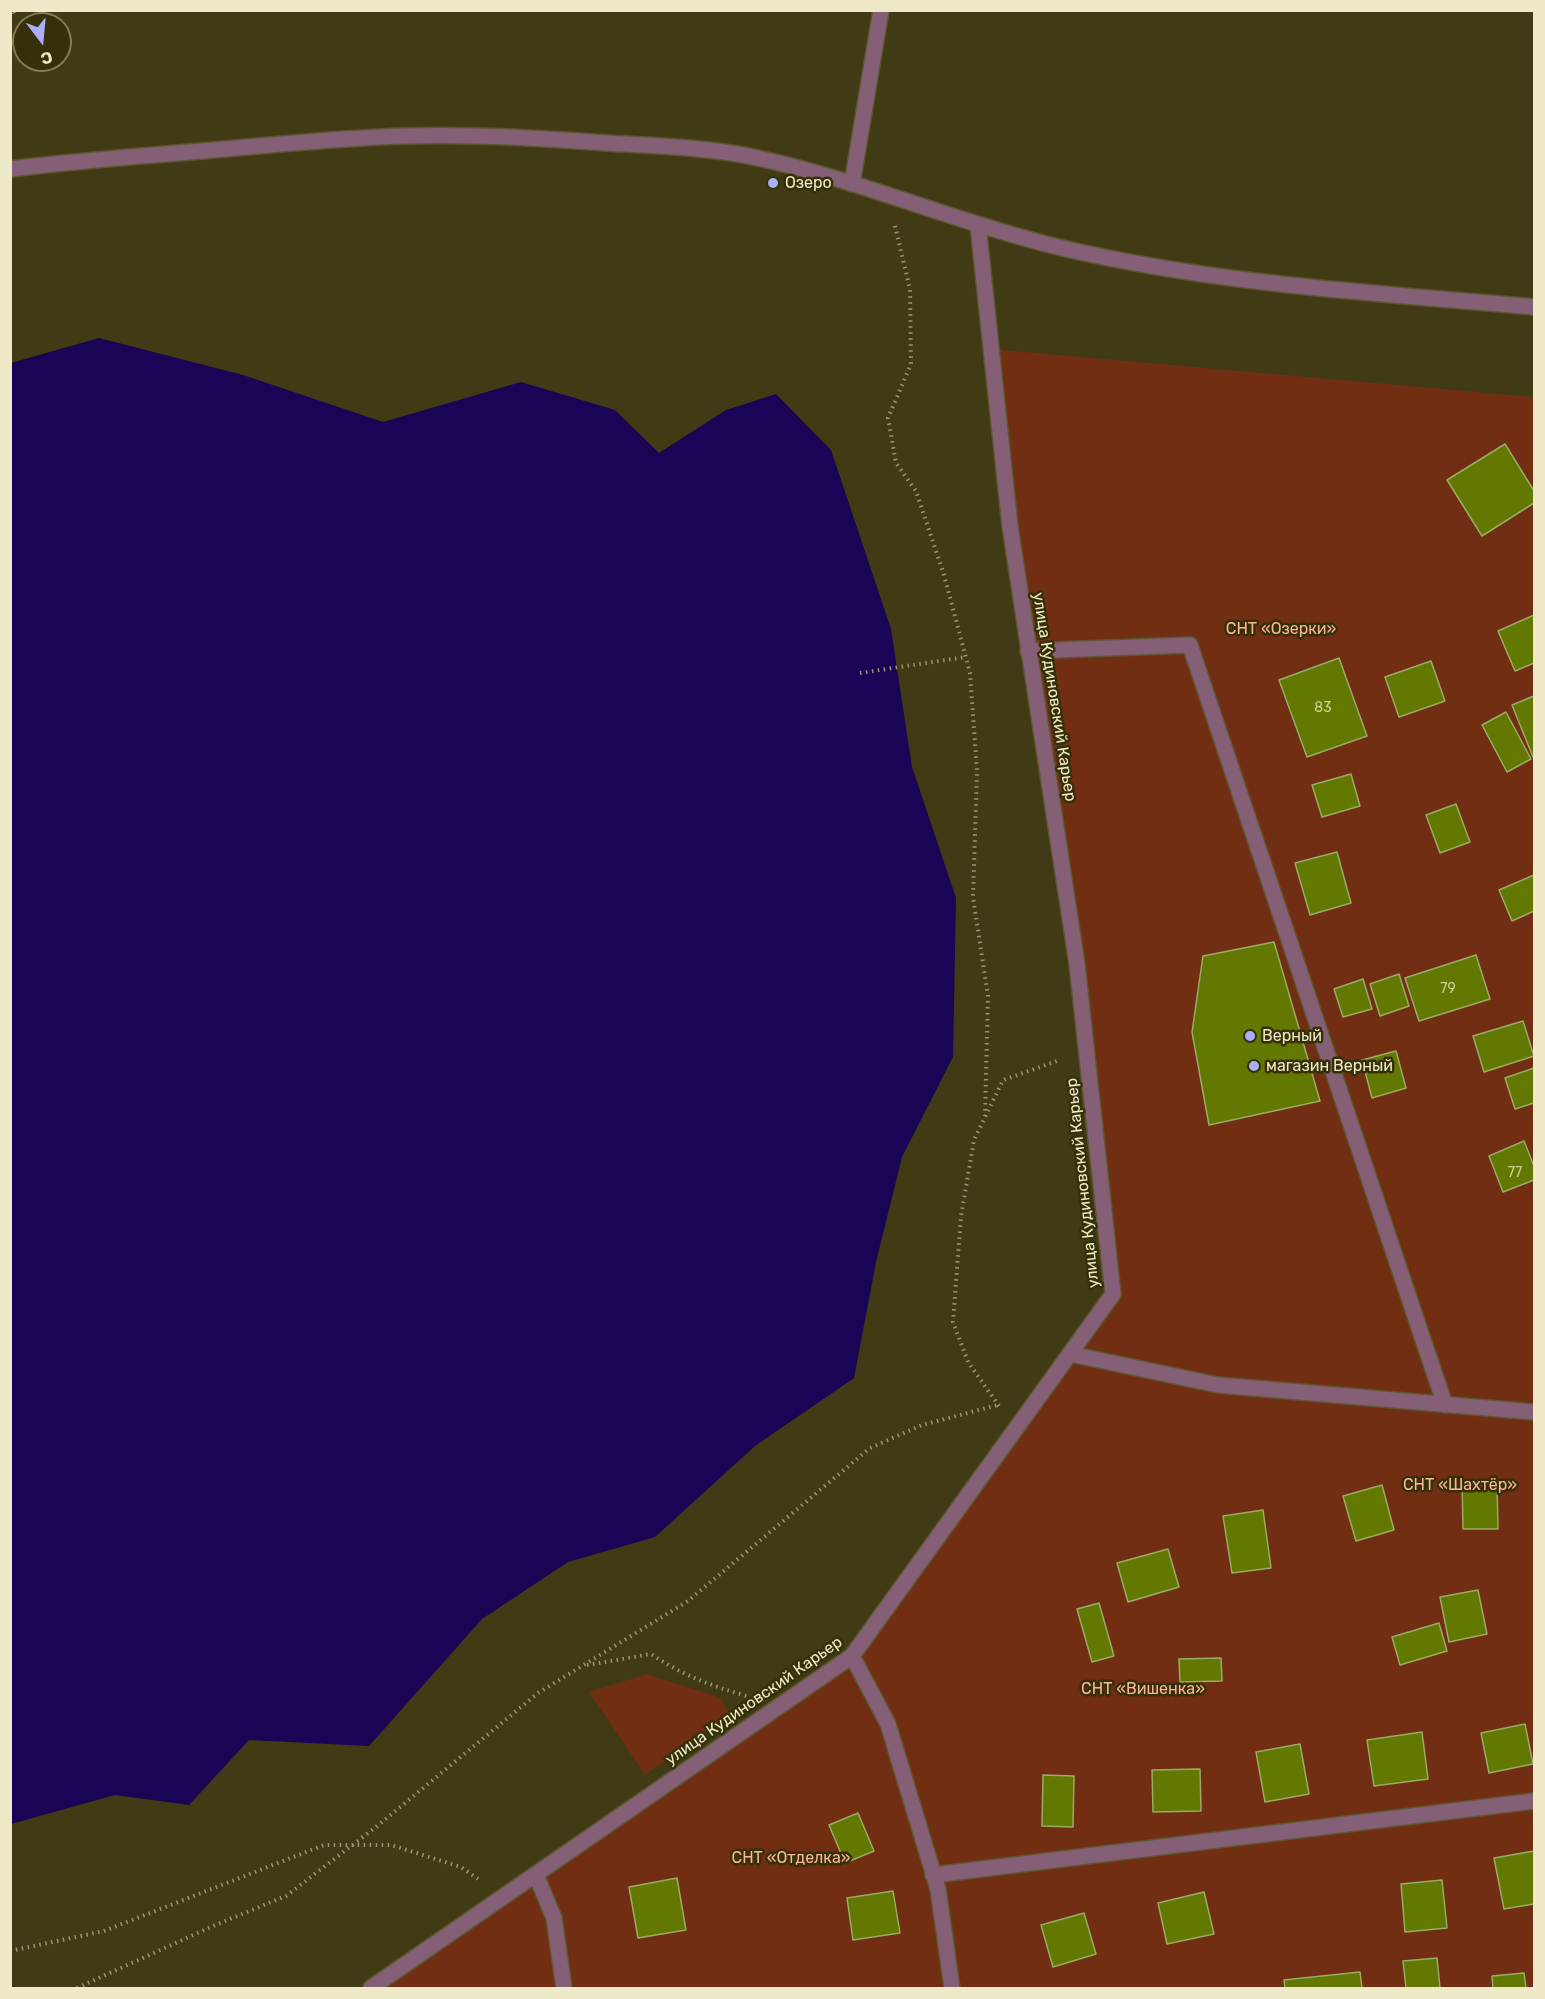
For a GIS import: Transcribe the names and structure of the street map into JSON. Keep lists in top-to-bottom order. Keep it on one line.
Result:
{"streets":{"street":["улица Кудиновский Карьер"]},"parks":["СНТ «Озерки»","СНТ «Шахтёр»","СНТ «Вишенка»","СНТ «Отделка»"],"places":["Озеро","Верный","магазин Верный"],"house_numbers":["83","79","77"],"north":"bottom"}
